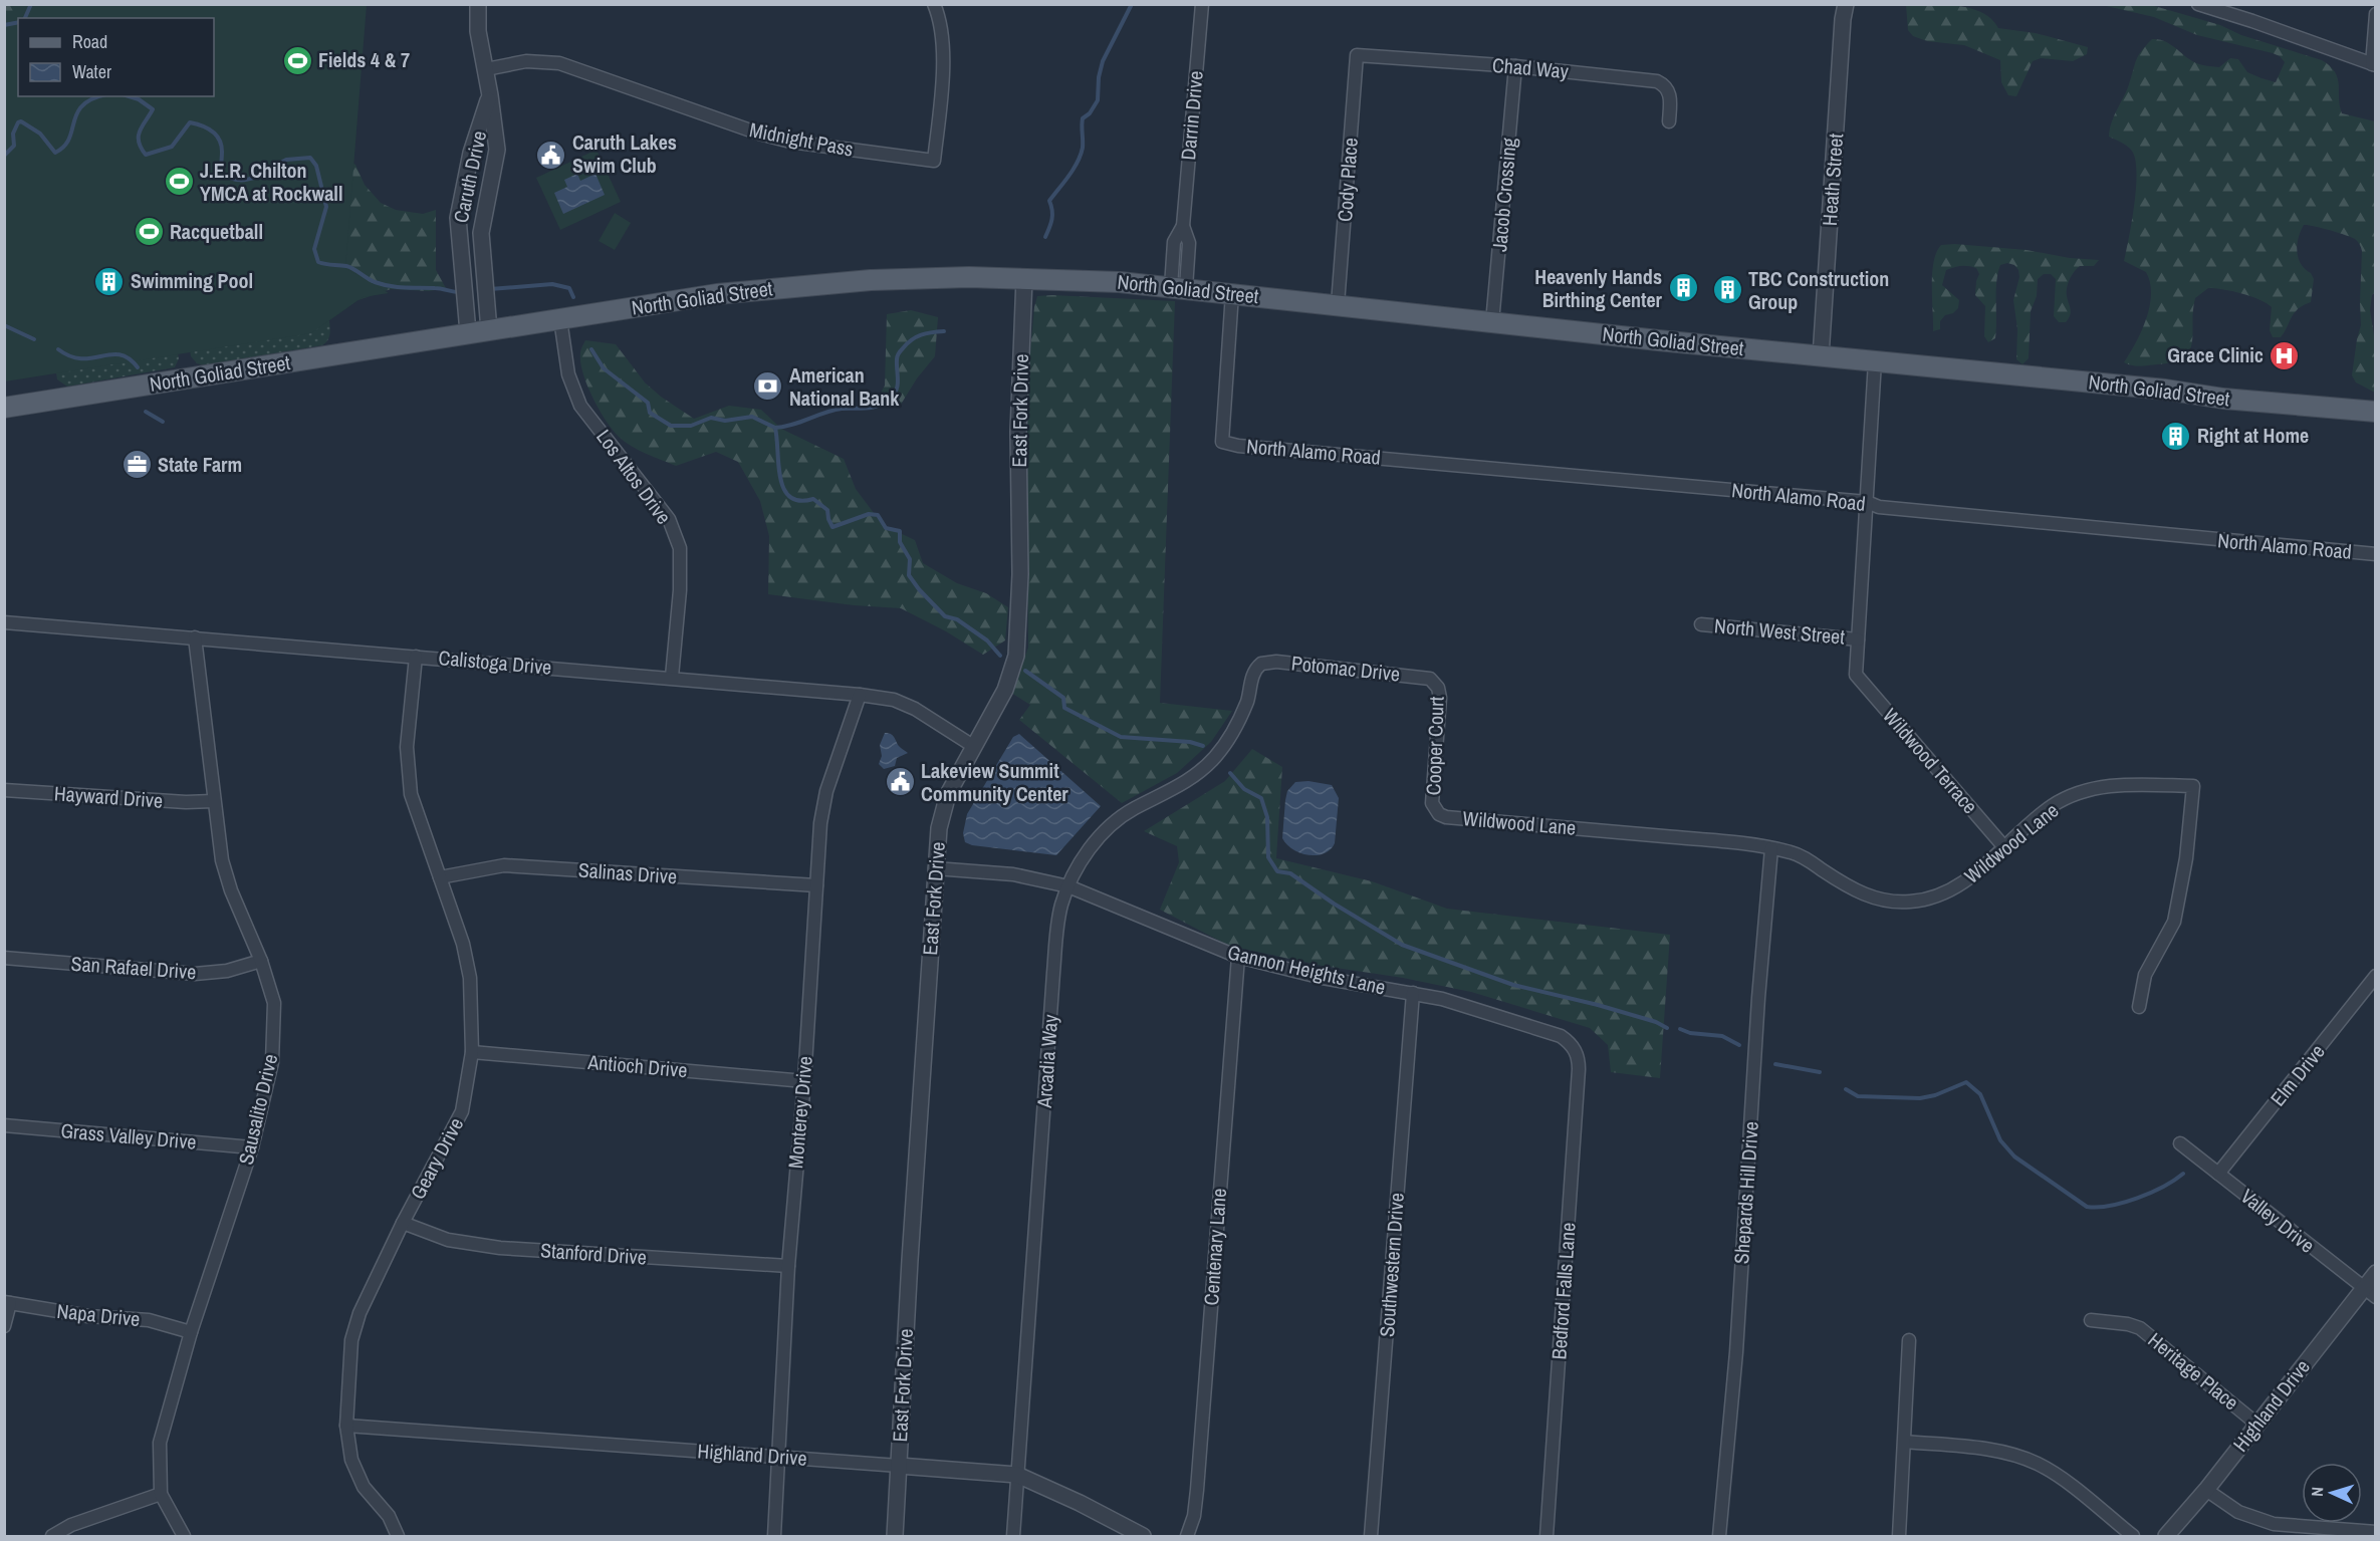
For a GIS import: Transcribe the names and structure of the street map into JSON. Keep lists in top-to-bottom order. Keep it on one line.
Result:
{"streets":{"main road":["North Goliad Street"],"street":["Chad Way","Darrin Drive","Midnight Pass","Caruth Drive","Cody Place","Heath Street","Jacob Crossing","East Fork Drive","North Alamo Road","Los Altos Drive","North West Street","Calistoga Drive","Potomac Drive","Cooper Court","Wildwood Terrace","Hayward Drive","Wildwood Lane","Salinas Drive","San Rafael Drive","Gannon Heights Lane","Arcadia Way","Antioch Drive","Elm Drive","Sausalito Drive","Monterey Drive","Grass Valley Drive","Geary Drive","Shepards Hill Drive","Valley Drive","Centenary Lane","Stanford Drive","Southwestern Drive","Bedford Falls Lane","Napa Drive","Heritage Place","Highland Drive"]},"crossings":[["Chad Way","Cody Place"],["Chad Way","Jacob Crossing"],["Darrin Drive","North Goliad Street"],["Midnight Pass","Caruth Drive"],["Caruth Drive","North Goliad Street"],["Cody Place","North Goliad Street"],["Heath Street","North Goliad Street"],["Jacob Crossing","North Goliad Street"],["North Goliad Street","East Fork Drive"],["North Goliad Street","North Alamo Road"],["North Goliad Street","Los Altos Drive"],["East Fork Drive","Calistoga Drive"],["East Fork Drive","Gannon Heights Lane"],["East Fork Drive","Highland Drive"],["Los Altos Drive","Calistoga Drive"],["North West Street","Wildwood Terrace"],["Calistoga Drive","Sausalito Drive"],["Calistoga Drive","Monterey Drive"],["Calistoga Drive","Geary Drive"],["Potomac Drive","Cooper Court"],["Potomac Drive","Arcadia Way"],["Cooper Court","Wildwood Lane"],["Wildwood Terrace","Wildwood Lane"],["Hayward Drive","Sausalito Drive"],["Wildwood Lane","Shepards Hill Drive"],["Salinas Drive","Monterey Drive"],["Salinas Drive","Geary Drive"],["San Rafael Drive","Sausalito Drive"],["Gannon Heights Lane","Arcadia Way"],["Gannon Heights Lane","Centenary Lane"],["Gannon Heights Lane","Southwestern Drive"],["Gannon Heights Lane","Bedford Falls Lane"],["Arcadia Way","Highland Drive"],["Antioch Drive","Monterey Drive"],["Antioch Drive","Geary Drive"],["Elm Drive","Valley Drive"],["Sausalito Drive","Grass Valley Drive"],["Sausalito Drive","Napa Drive"],["Monterey Drive","Stanford Drive"],["Monterey Drive","Highland Drive"],["Geary Drive","Stanford Drive"],["Geary Drive","Highland Drive"],["Valley Drive","Highland Drive"],["Heritage Place","Highland Drive"]],"places":{"sports":["Fields 4 & 7","J.E.R. Chilton YMCA at Rockwall","Racquetball"],"public building":["Caruth Lakes Swim Club","Lakeview Summit Community Center"],"building":["Swimming Pool","Heavenly Hands Birthing Center","TBC Construction Group","Right at Home"],"hospital":["Grace Clinic"],"bank":["American National Bank"],"office":["State Farm"]},"legend":["Road","Water"],"north":"left"}
